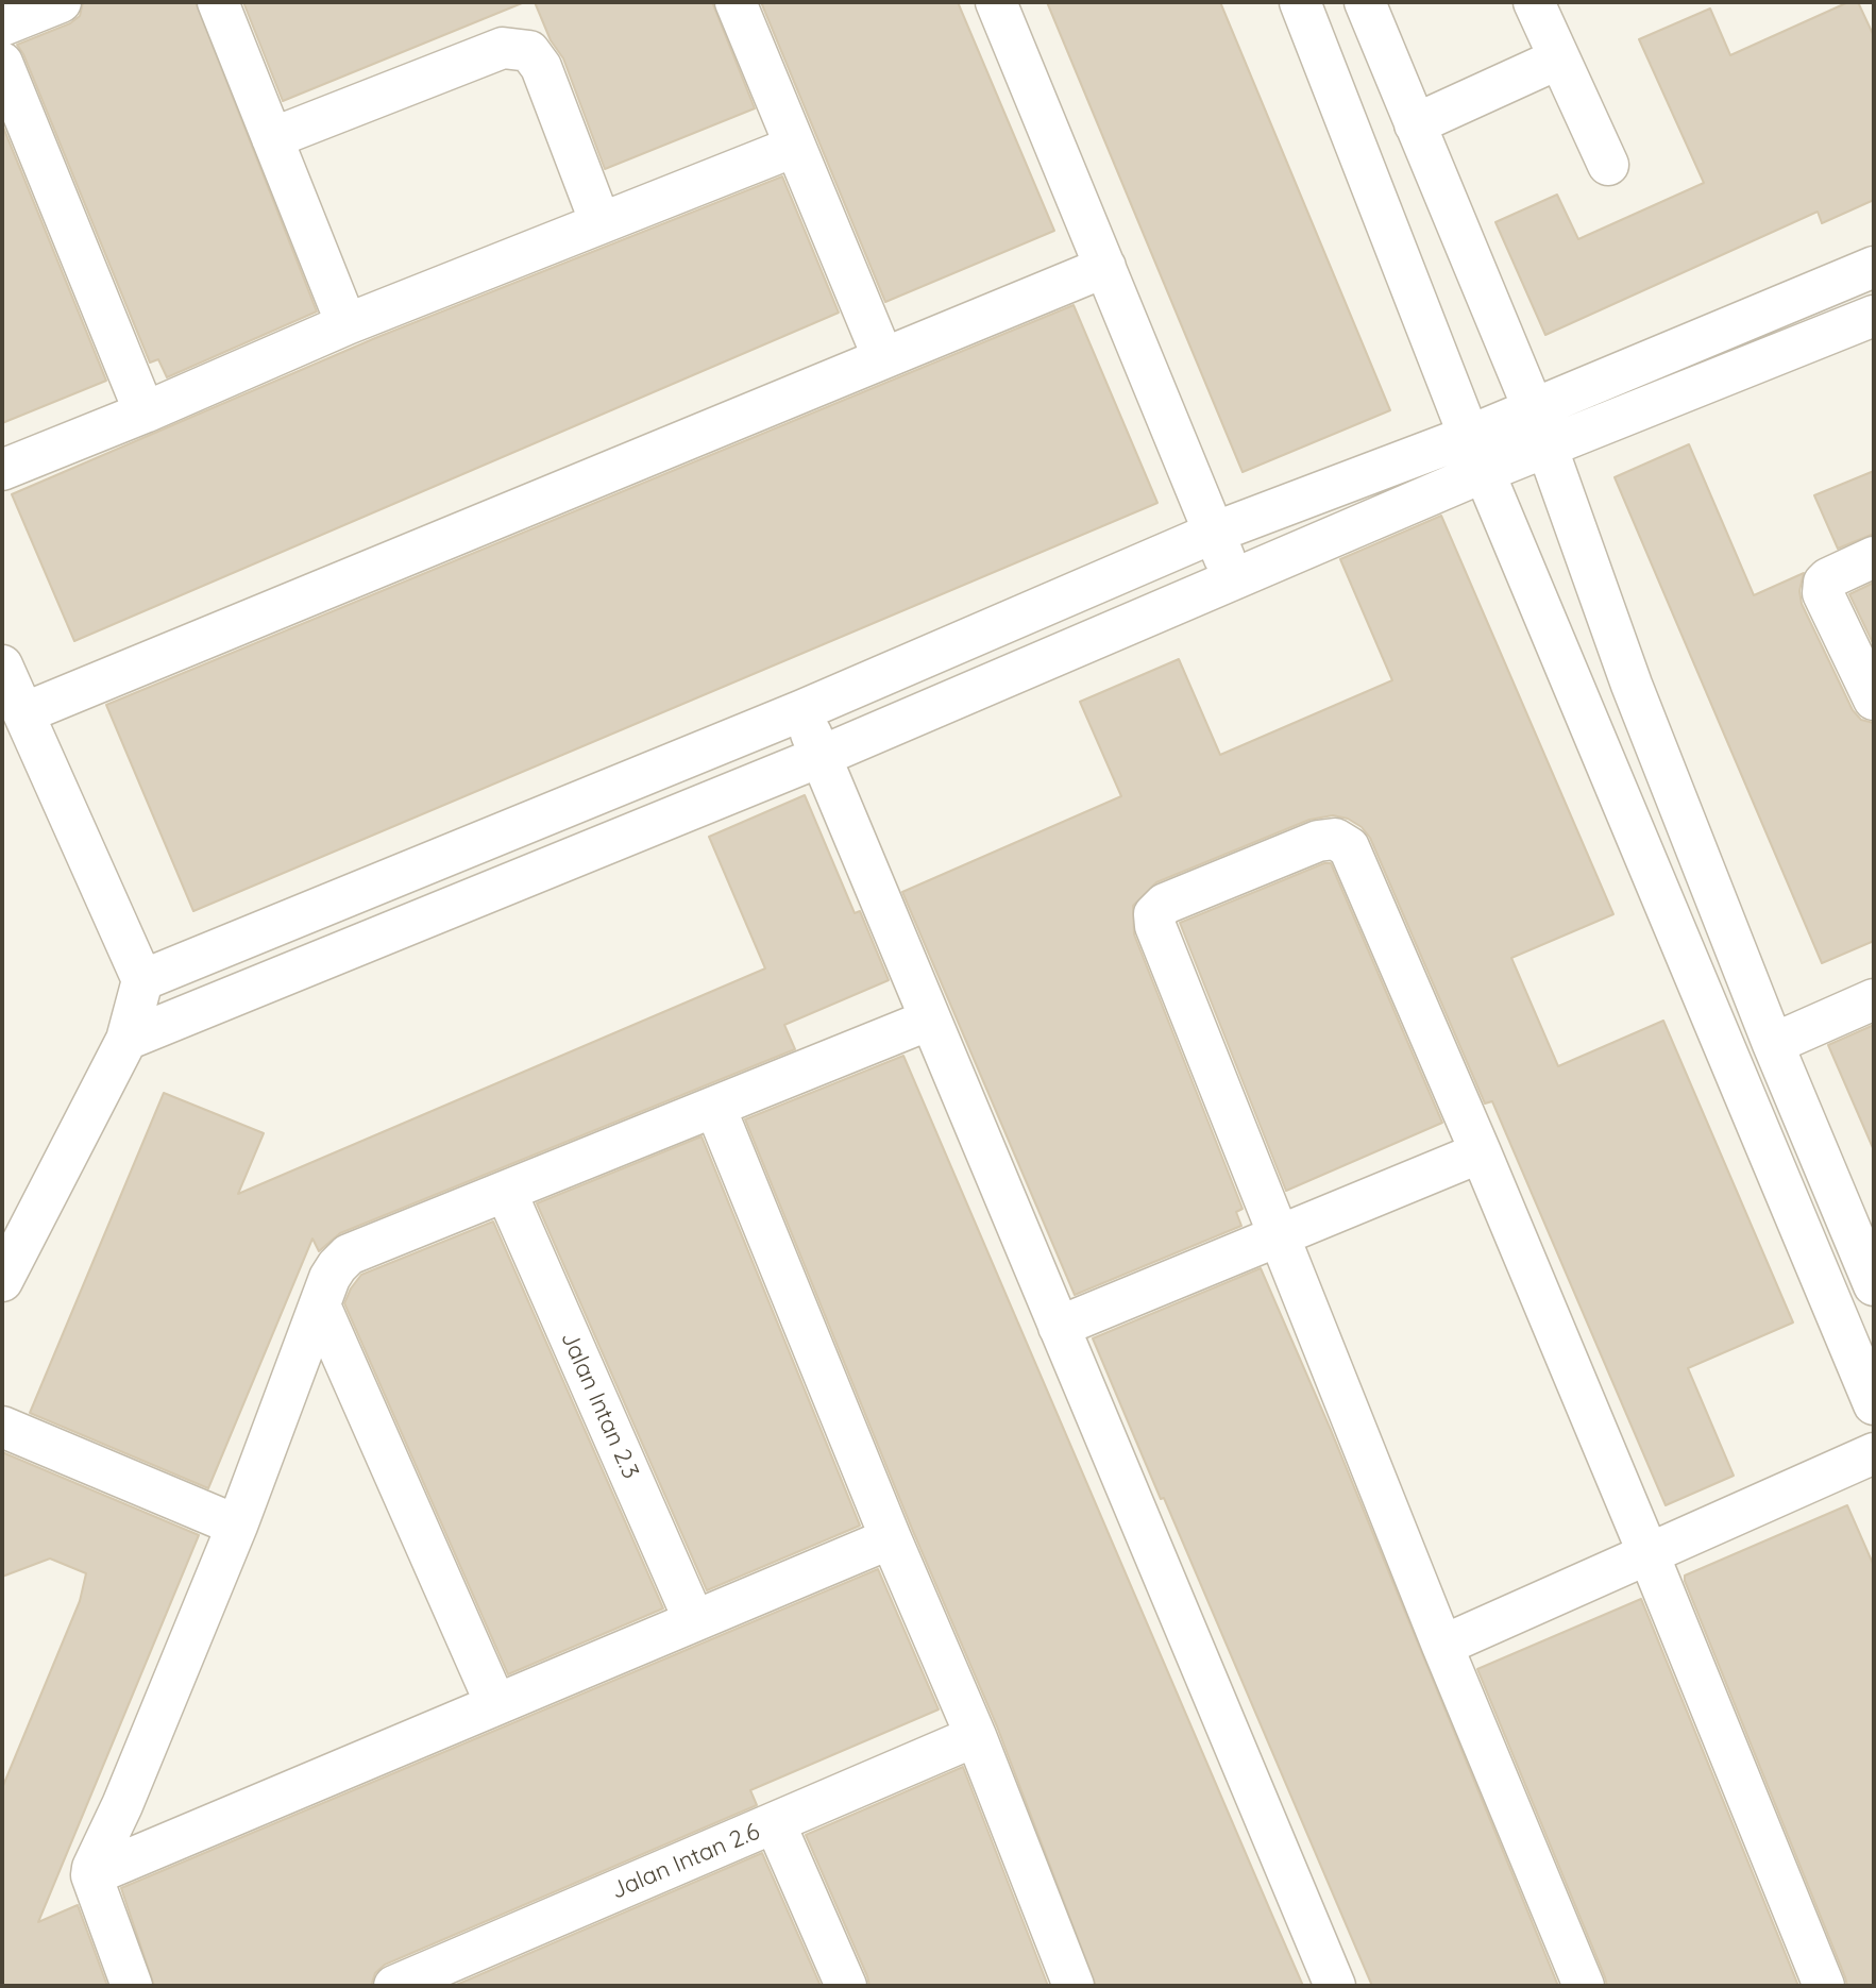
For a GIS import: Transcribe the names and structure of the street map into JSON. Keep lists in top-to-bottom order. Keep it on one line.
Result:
{"streets":{"street":["Jalan Intan 2.3","Jalan Intan 2.6"]}}
